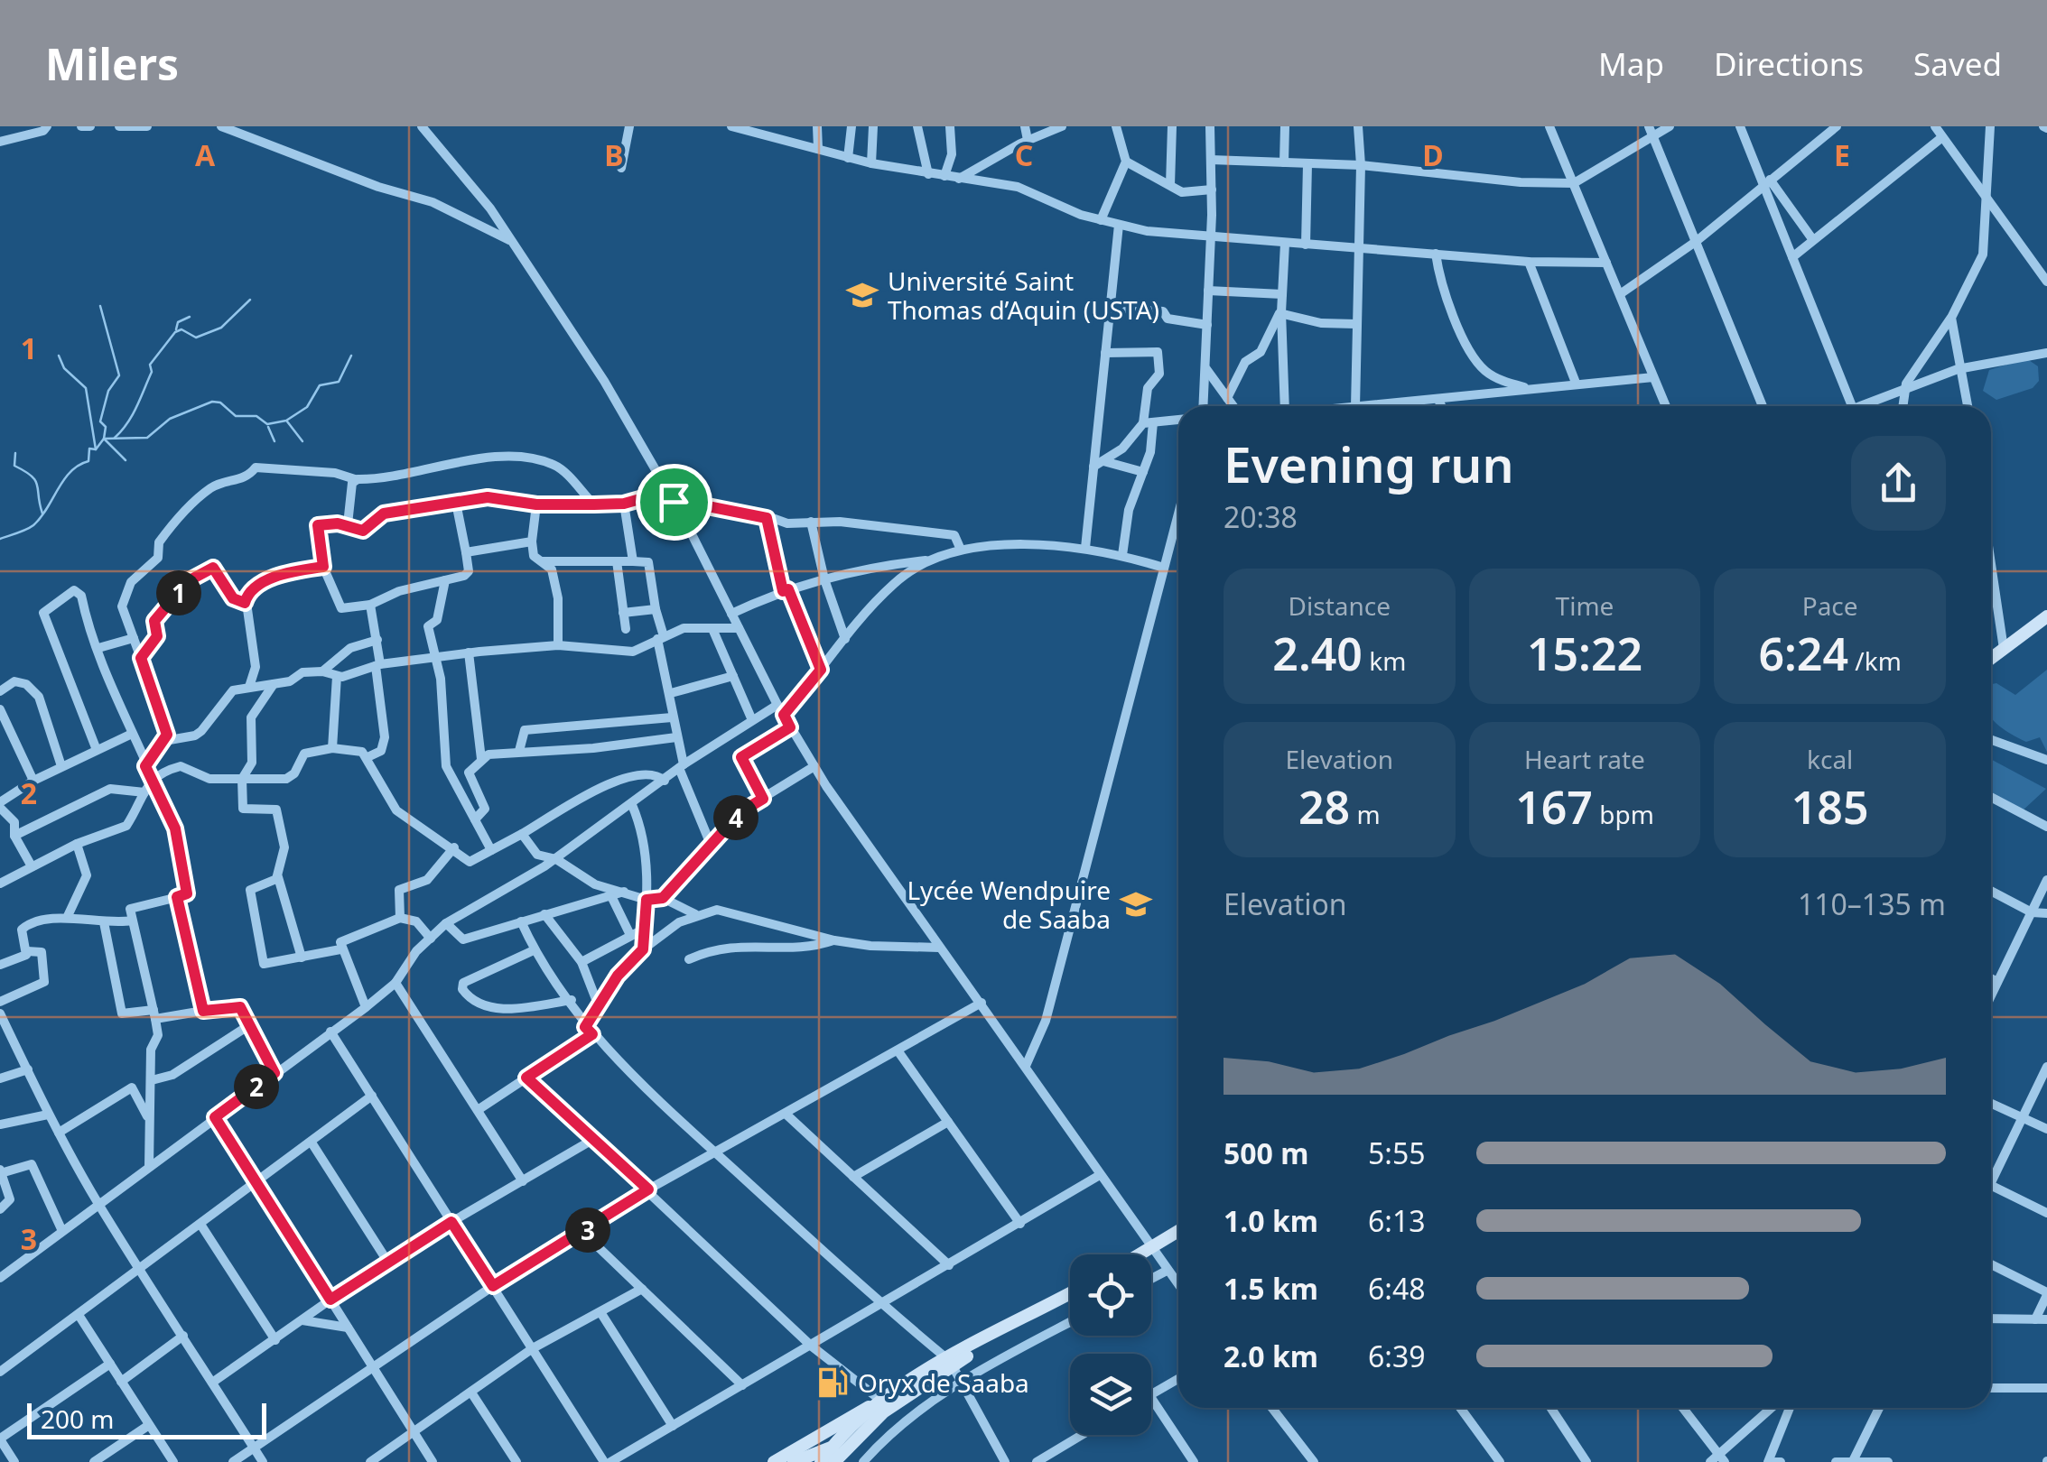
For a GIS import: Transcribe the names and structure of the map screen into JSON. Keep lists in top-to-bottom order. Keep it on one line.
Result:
{"places":{"school or university":["Université Saint Thomas d’Aquin (USTA)","Lycée Wendpuire de Saaba"],"fuel station":["Oryx de Saaba"]},"scale_bar":"200 m","page":{"header":"Milers","nav":["Map","Directions","Saved"],"heading":["Evening run","20:38"],"stats":[["Distance","2.40 km"],["Time","15:22"],["Pace","6:24 /km"],["Elevation","28 m"],["Heart rate","167 bpm"],["kcal","185"]],"pins":["1","4","2","3"],"chart":["Elevation","110–135 m"],"list":[{"name":"500 m","note":"5:55"},{"name":"1.0 km","note":"6:13"},{"name":"1.5 km","note":"6:48"},{"name":"2.0 km","note":"6:39"}],"scale":"200 m"},"grid":{"columns":["A","B","C","D","E"],"rows":["1","2","3"]}}
